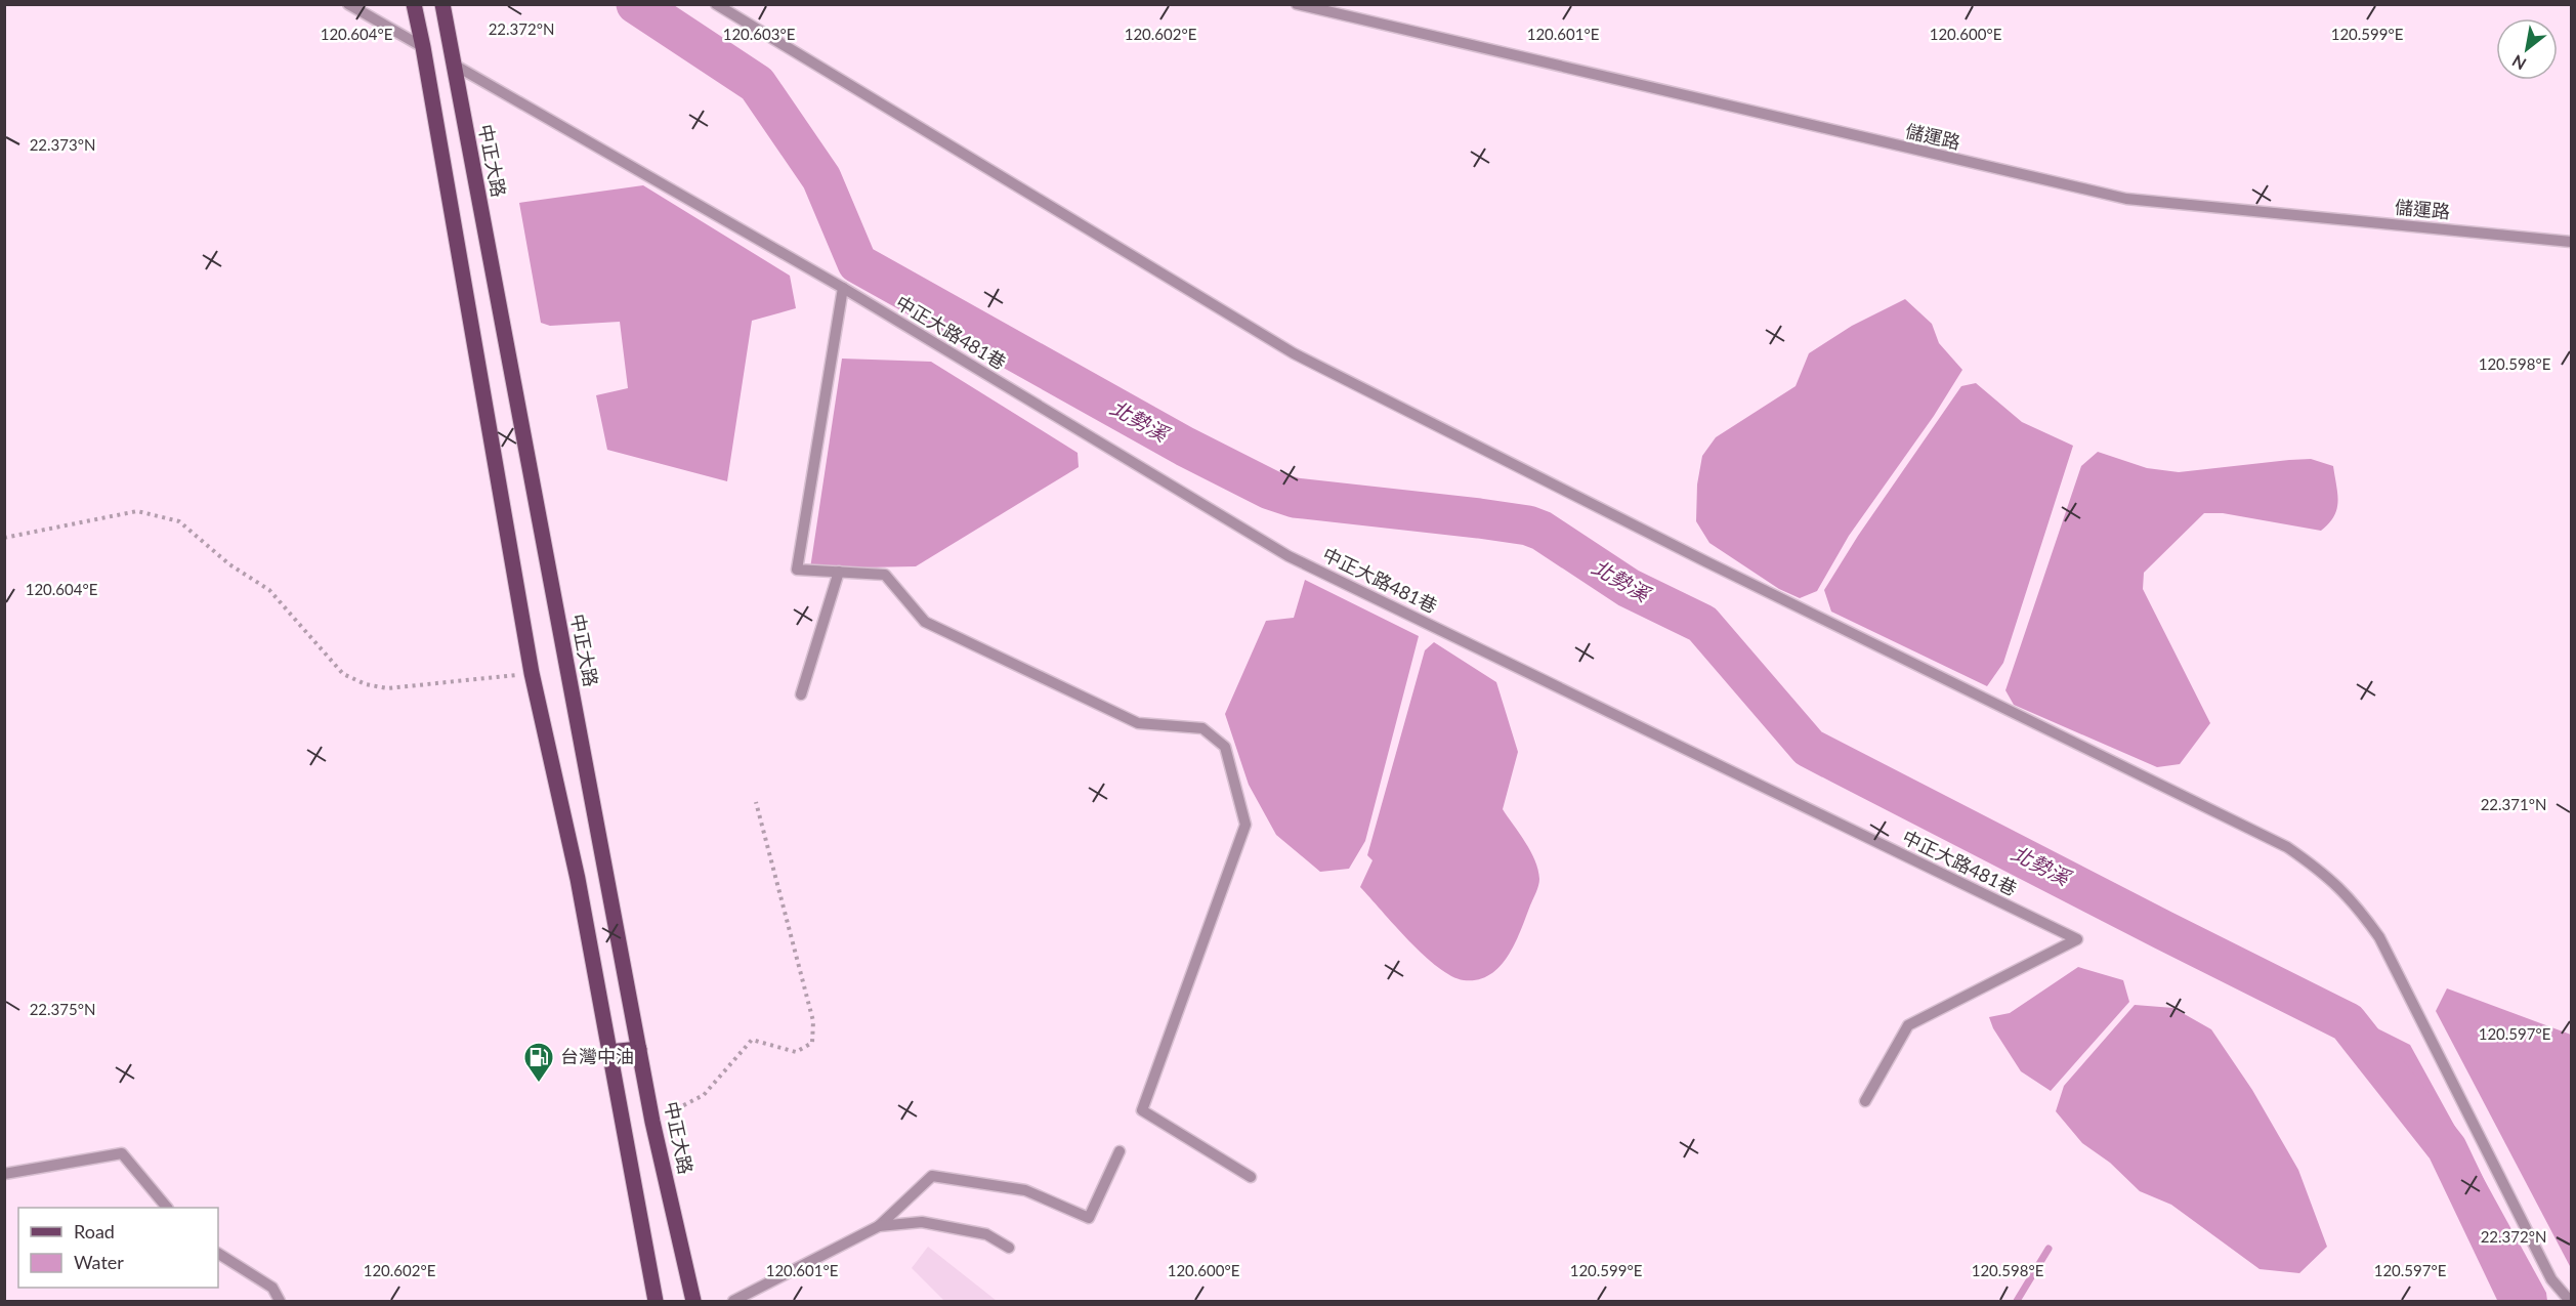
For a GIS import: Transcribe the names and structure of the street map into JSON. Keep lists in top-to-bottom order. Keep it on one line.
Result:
{"streets":{"main road":["中正大路"],"lane":["儲運路","中正大路481巷"]},"crossings":[["中正大路","中正大路481巷"]],"water":["北勢溪"],"places":{"fuel station":["台灣中油"]},"legend":["Road","Water"],"north":"bottom left","coordinates":["22.372°N","120.602°E","120.604°E","120.603°E","120.601°E","120.600°E","120.599°E","22.373°N","120.598°E","22.371°N","22.375°N","120.597°E"]}
